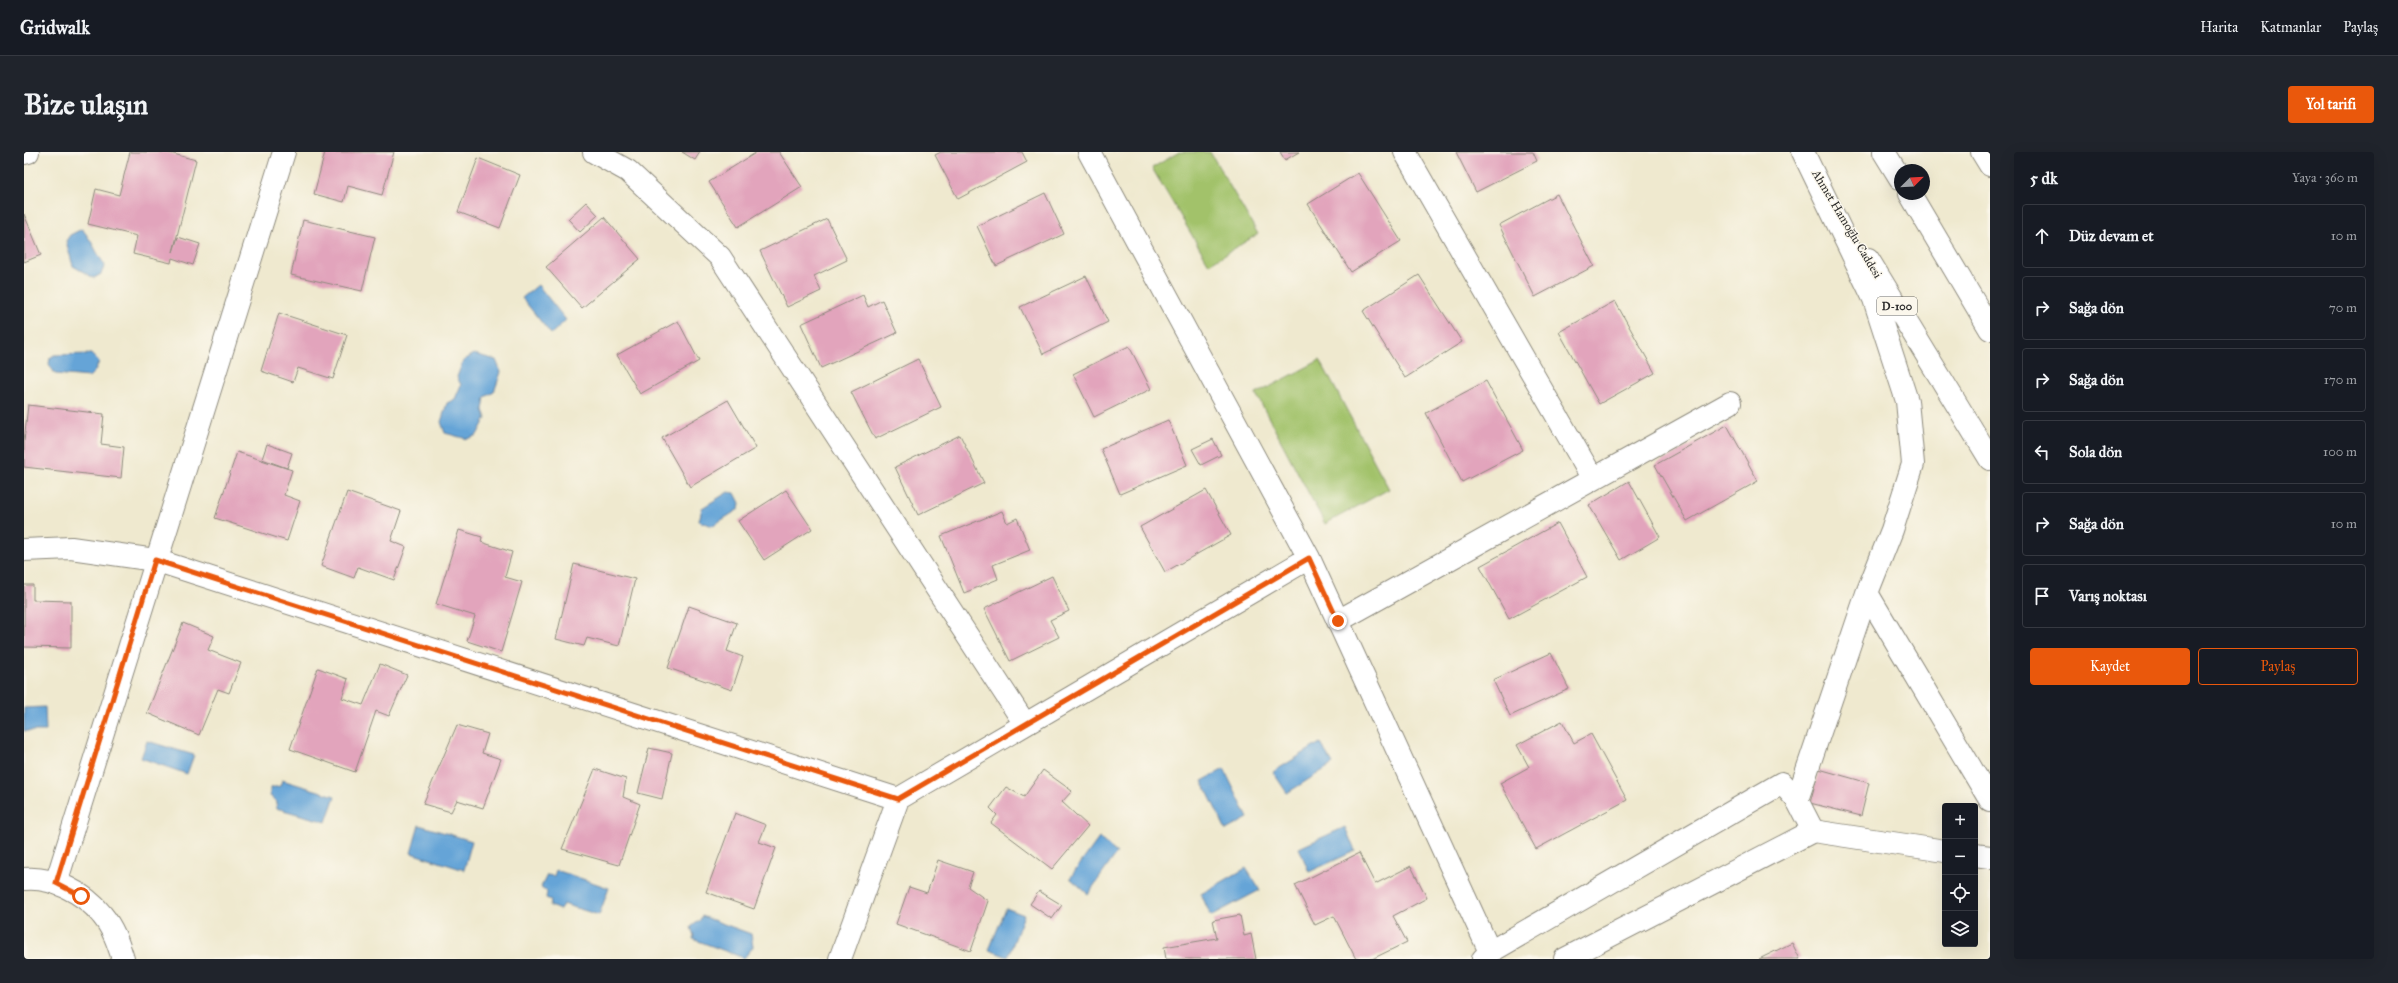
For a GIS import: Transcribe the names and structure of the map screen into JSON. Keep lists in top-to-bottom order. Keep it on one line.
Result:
{"streets":{"main road":["Ahmet Hamoğlu Caddesi","D-100"]},"north":"top right","page":{"header":"Gridwalk","nav":["Harita","Katmanlar","Paylaş"],"buttons":["Yol tarifi",["Kaydet","Paylaş"]],"title":"Bize ulaşın","heading":["5 dk","Yaya · 360 m"],"list":[["Düz devam et","10 m"],["Sağa dön","70 m"],["Sağa dön","170 m"],["Sola dön","100 m"],["Sağa dön","10 m"],"Varış noktası"],"map_buttons":["+","−"]}}
